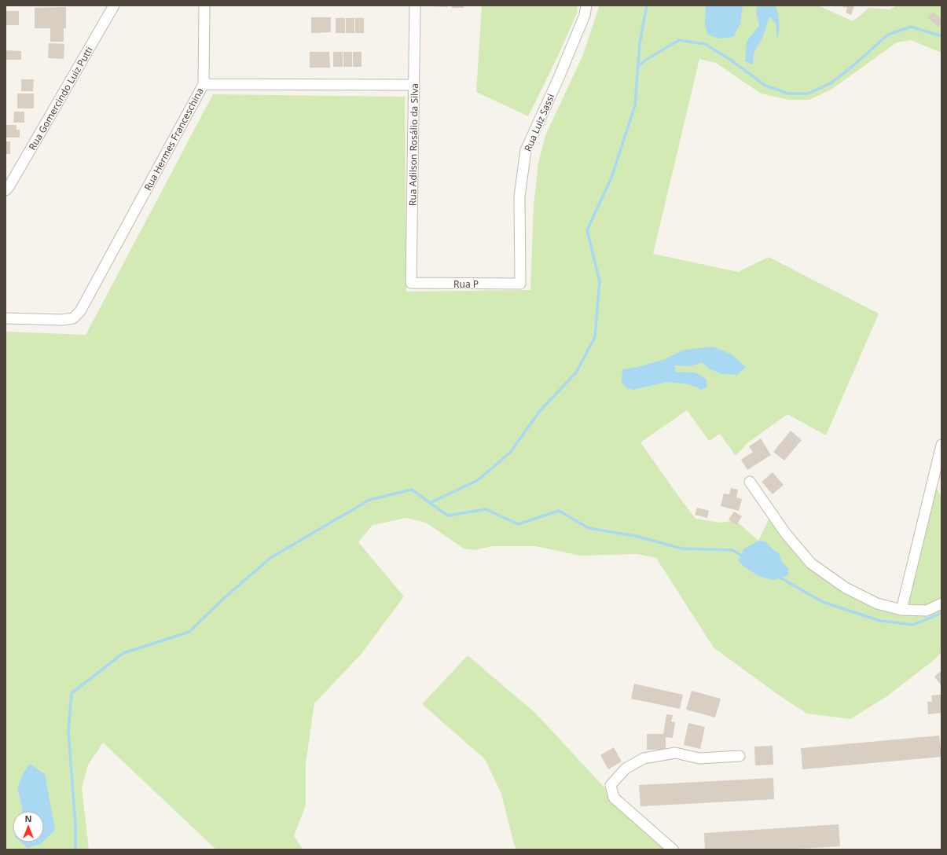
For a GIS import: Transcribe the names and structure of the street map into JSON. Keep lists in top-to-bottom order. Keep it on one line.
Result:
{"streets":{"street":["Rua Gomercindo Luiz Putti","Rua Luiz Sassi","Rua Hermes Franceschina","Rua Adilson Rosálio da Silva","Rua P"]},"crossings":[["Rua Luiz Sassi","Rua P"],["Rua Hermes Franceschina","Rua Adilson Rosálio da Silva"],["Rua Adilson Rosálio da Silva","Rua P"]],"north":"top"}
